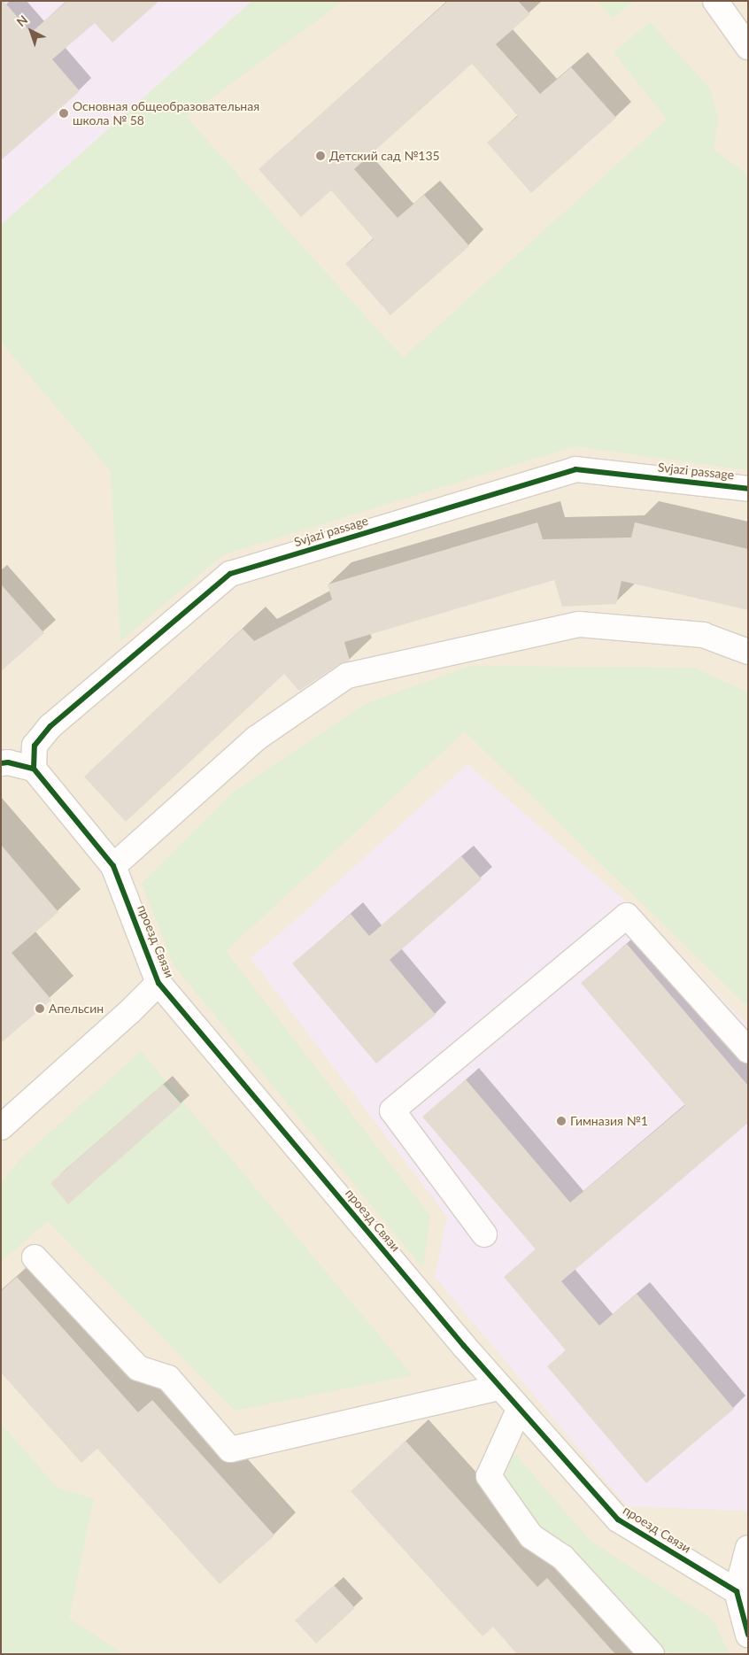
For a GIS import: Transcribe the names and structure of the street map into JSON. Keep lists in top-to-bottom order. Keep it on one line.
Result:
{"streets":{"street":["Svjazi passage","проезд Связи"]},"crossings":[["Svjazi passage","проезд Связи"]],"places":["Основная общеобразовательная школа № 58","Детский сад №135","Апельсин","Гимназия №1"],"north":"top left"}
